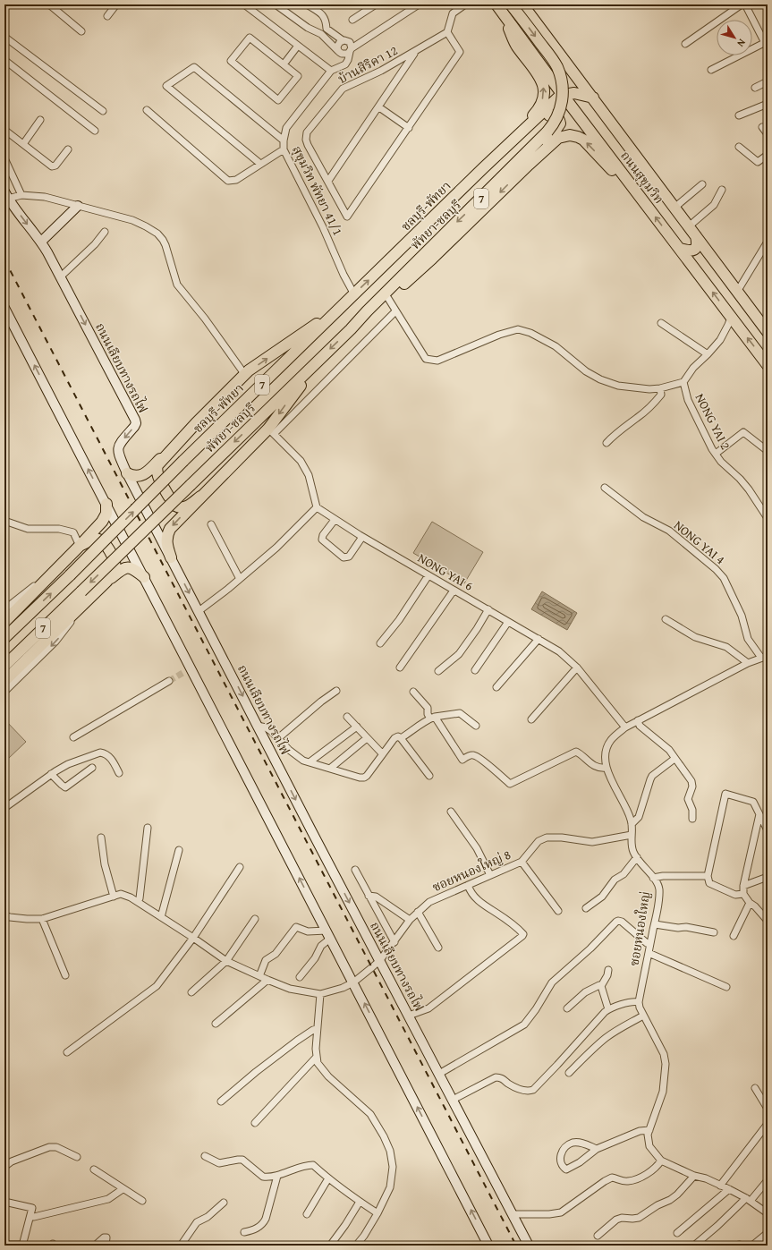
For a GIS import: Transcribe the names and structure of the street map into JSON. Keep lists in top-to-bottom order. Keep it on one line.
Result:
{"streets":{"highway":["ถนนสุขุมวิท","7","ชลบุรี-พัทยา","พัทยา-ชลบุรี"],"street":["บ้านสิริคา 12","สุขุมวิท พัทยา 41/1","ถนนเลียบทางรถไฟ","NONG YAI 2","NONG YAI 4","NONG YAI 6","ซอยหนองใหญ่ 8","ซอยหนองใหญ่"]},"crossings":[["สุขุมวิท พัทยา 41/1","ชลบุรี-พัทยา"],["ถนนเลียบทางรถไฟ","ซอยหนองใหญ่ 8"],["NONG YAI 4","ซอยหนองใหญ่"],["NONG YAI 6","ซอยหนองใหญ่"],["ซอยหนองใหญ่ 8","ซอยหนองใหญ่"]],"north":"bottom right"}
